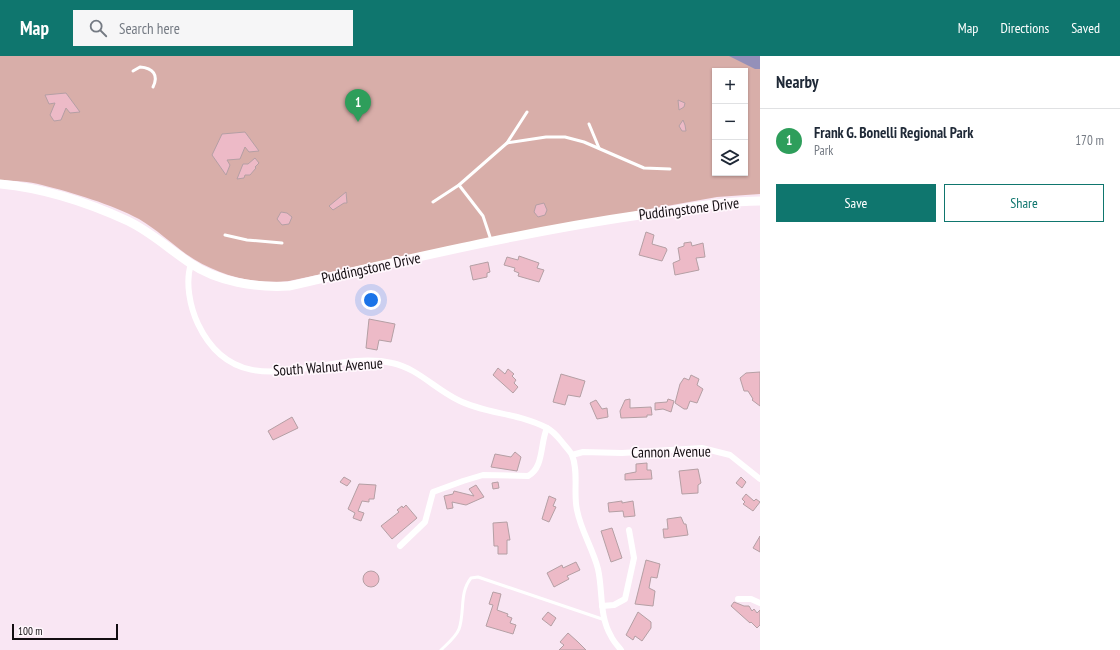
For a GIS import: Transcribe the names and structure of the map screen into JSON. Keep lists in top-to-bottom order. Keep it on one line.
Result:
{"streets":{"street":["Puddingstone Drive","South Walnut Avenue","Cannon Avenue"]},"crossings":[["Puddingstone Drive","South Walnut Avenue"],["South Walnut Avenue","Cannon Avenue"]],"scale_bar":"100 m","page":{"header":"Map","search":"Search here","nav":["Map","Directions","Saved"],"heading":"Nearby","map_buttons":["+","−"],"pins":"1","list":[{"mark":"1","name":"Frank G. Bonelli Regional Park","note":"Park","value":"170 m"}],"buttons":["Save","Share"],"scale":"100 m"}}
